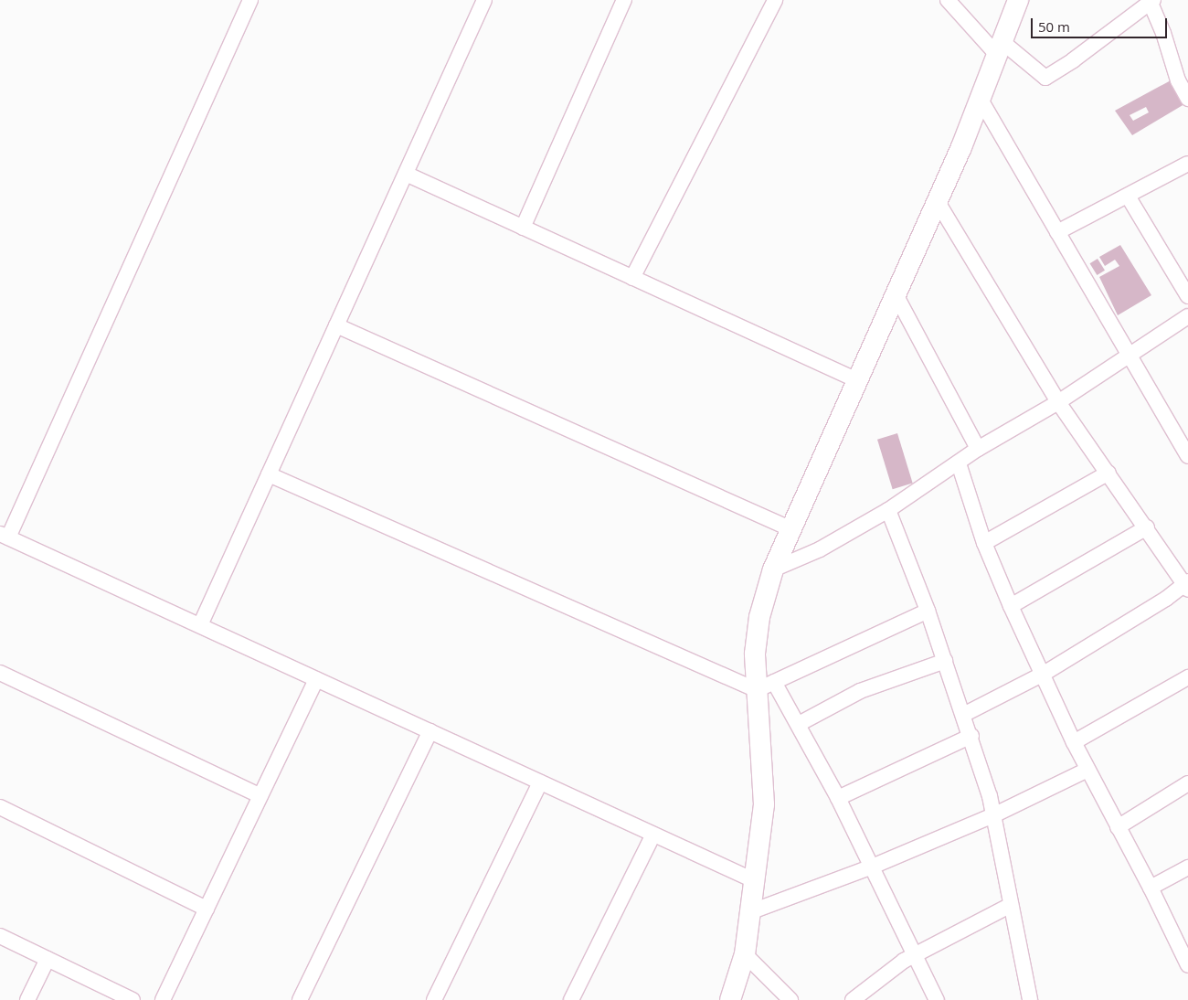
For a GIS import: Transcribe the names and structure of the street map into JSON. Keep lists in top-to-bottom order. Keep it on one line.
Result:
{"scale_bar":"50 m"}
